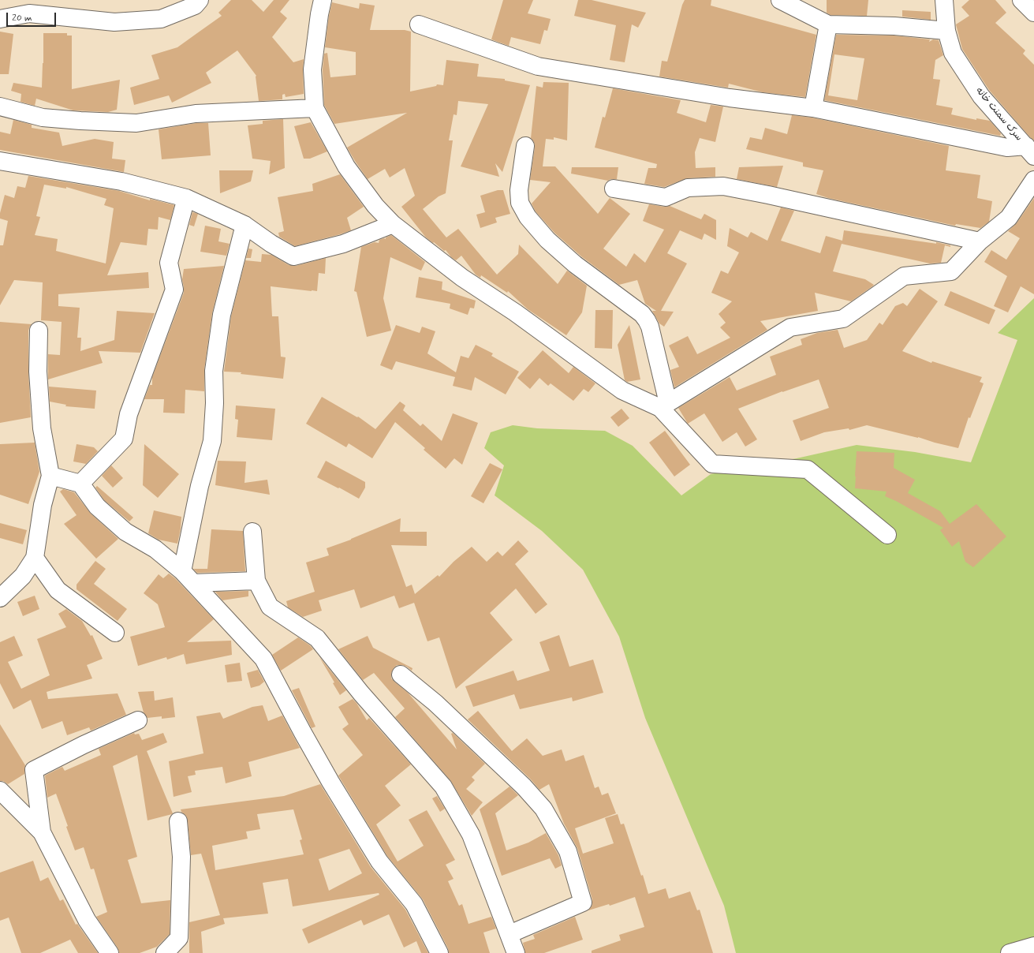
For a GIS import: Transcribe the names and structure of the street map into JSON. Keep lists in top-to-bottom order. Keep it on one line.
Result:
{"streets":{"street":["سرک سمنت خانه"]},"scale_bar":"20 m"}
